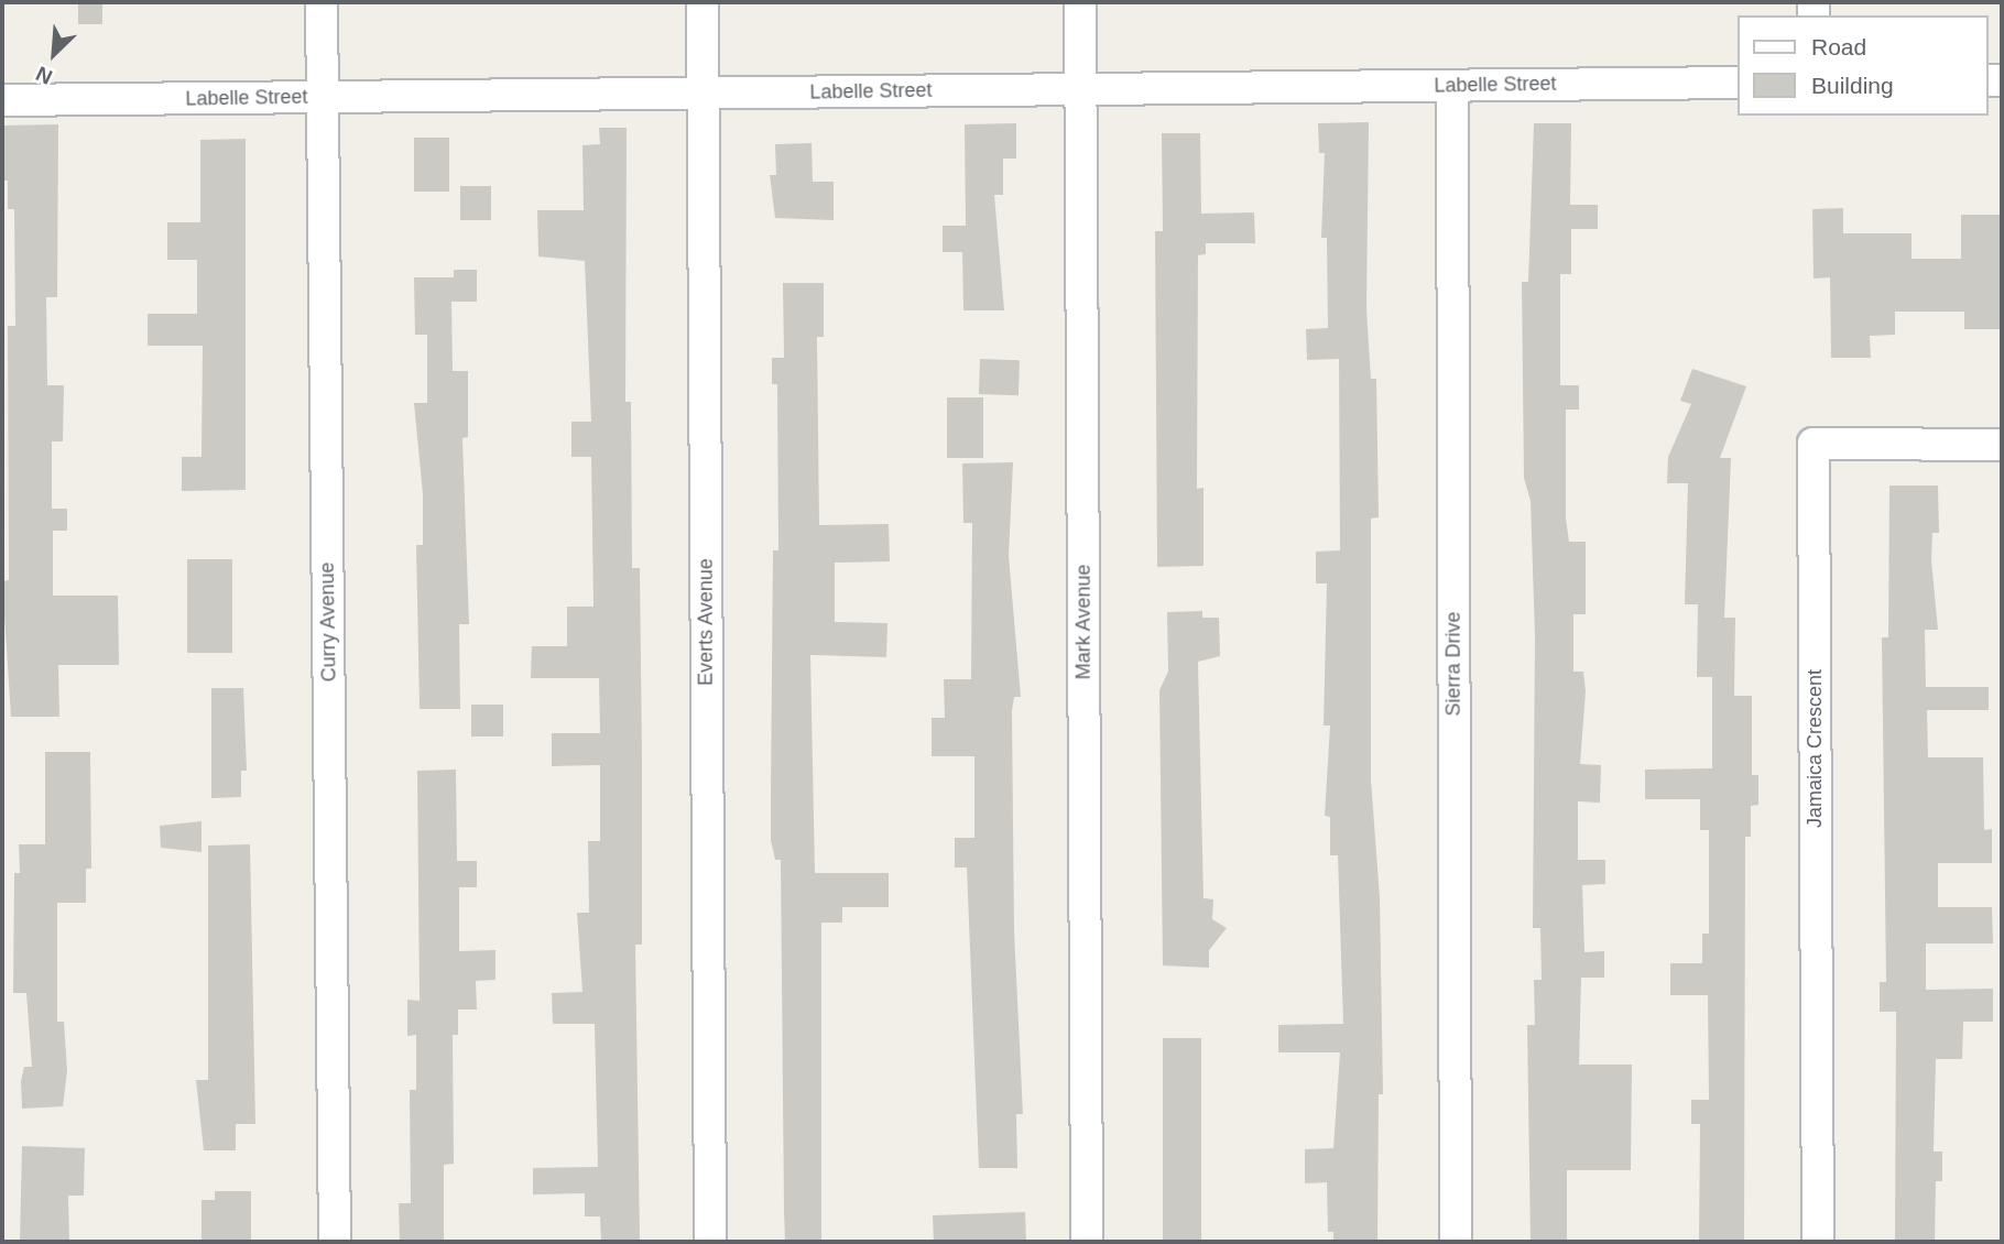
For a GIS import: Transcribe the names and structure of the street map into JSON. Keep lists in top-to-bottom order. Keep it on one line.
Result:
{"streets":{"street":["Labelle Street","Curry Avenue","Everts Avenue","Mark Avenue","Sierra Drive","Jamaica Crescent"]},"crossings":[["Labelle Street","Curry Avenue"],["Labelle Street","Everts Avenue"],["Labelle Street","Mark Avenue"],["Labelle Street","Sierra Drive"]],"legend":["Road","Building"],"north":"bottom left"}
